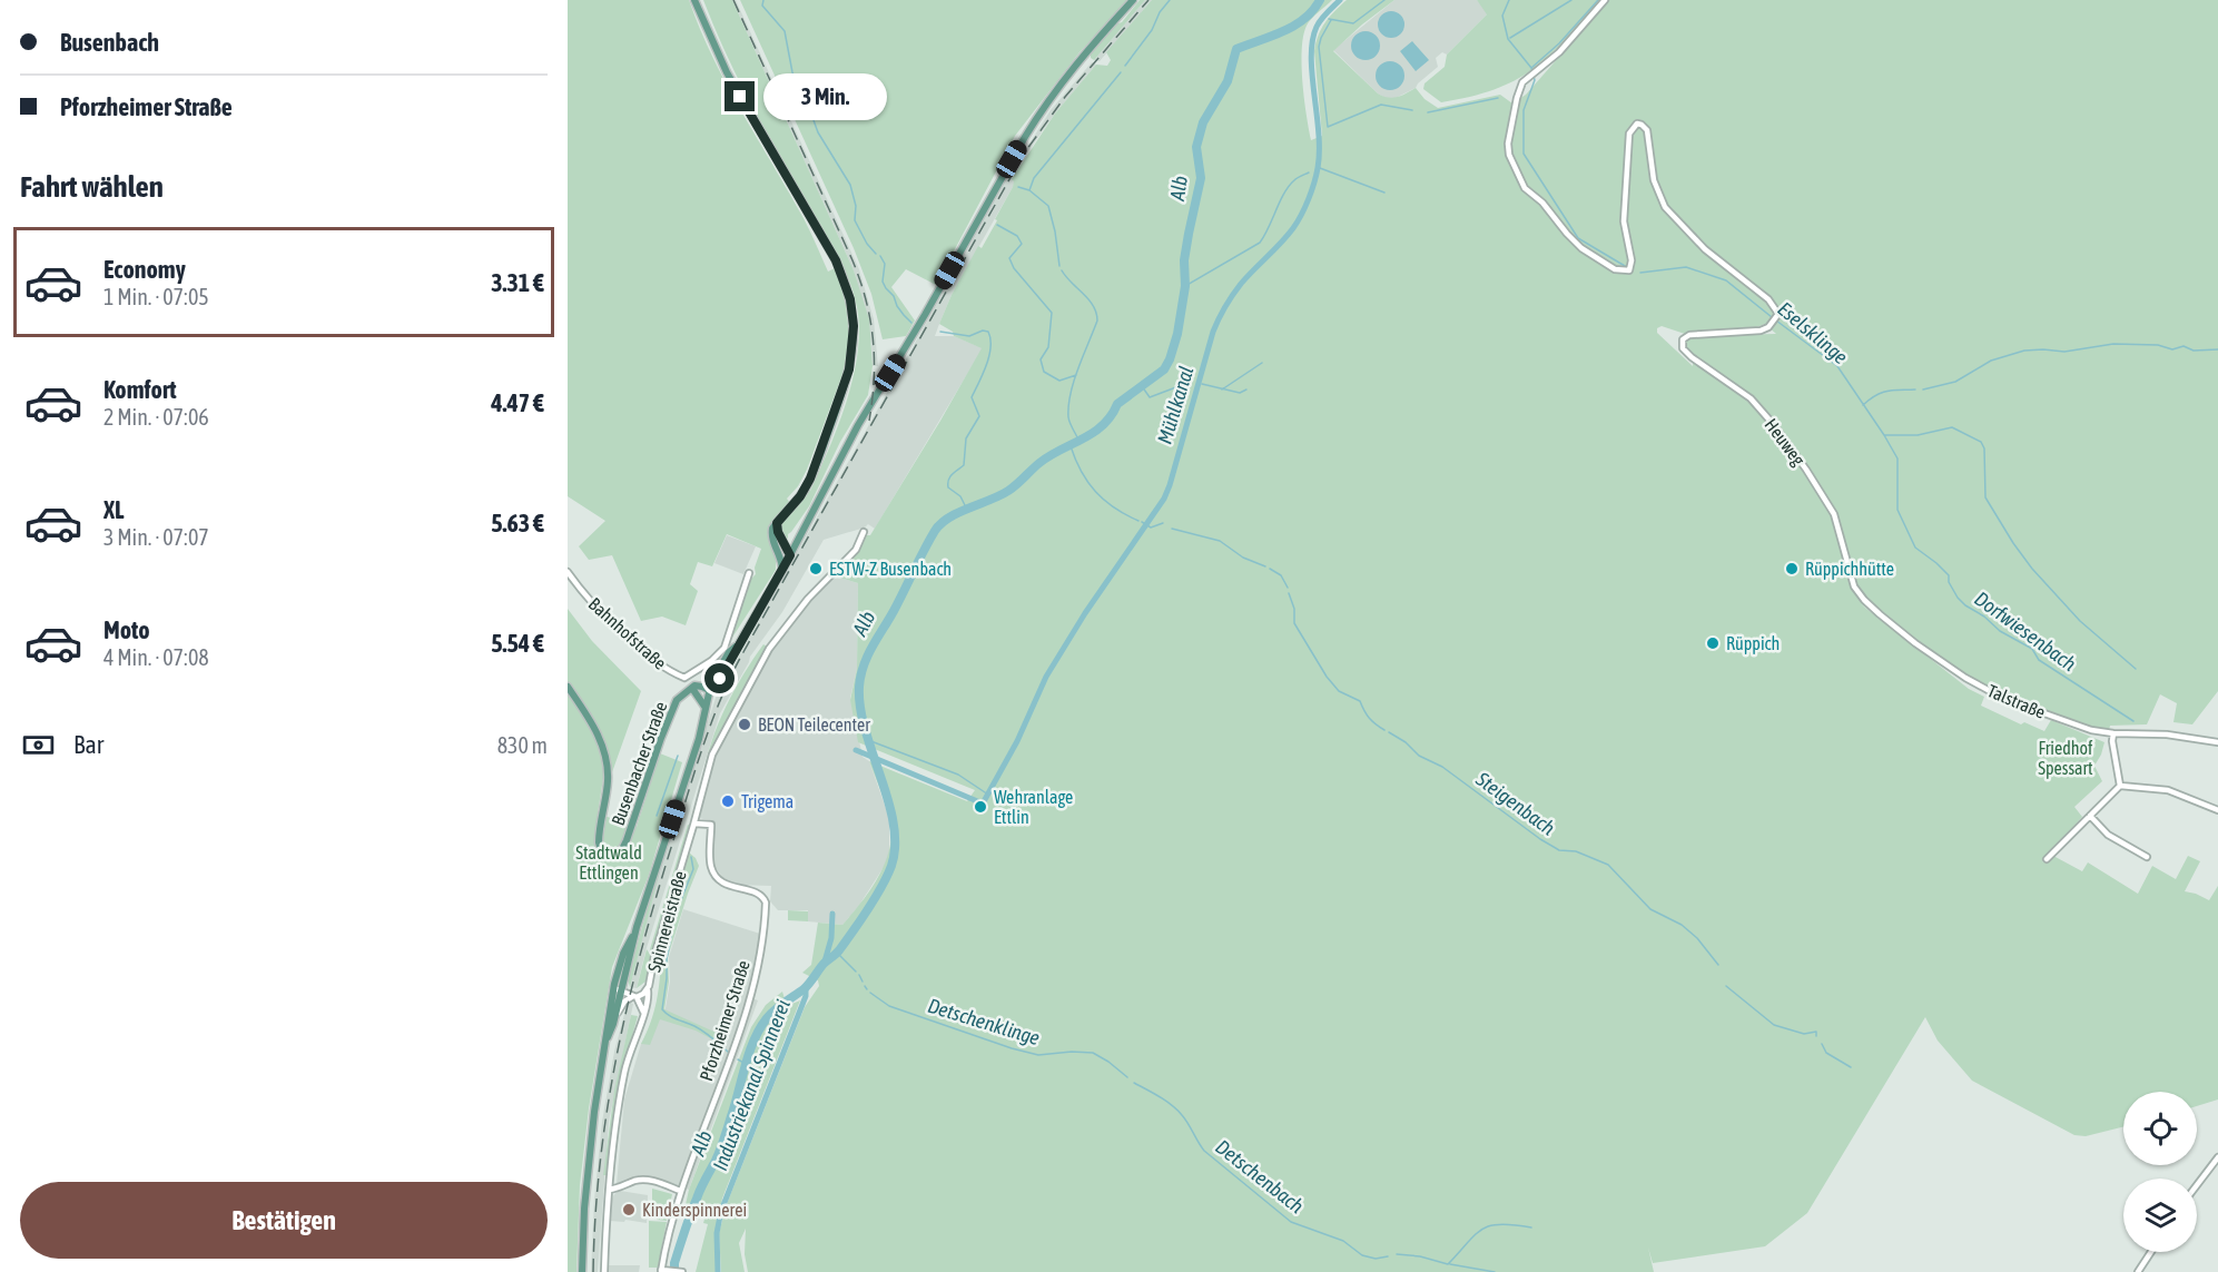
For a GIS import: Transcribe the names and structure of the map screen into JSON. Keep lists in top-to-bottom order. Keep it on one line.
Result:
{"streets":{"main road":["Busenbacher Straße"],"street":["Heuweg","Bahnhofstraße","Talstraße","Spinnereistraße","Pforzheimer Straße"]},"crossings":[["Heuweg","Talstraße"],["Bahnhofstraße","Busenbacher Straße"],["Spinnereistraße","Pforzheimer Straße"]],"water":["Alb","Eselsklinge","Mühlkanal","Dorfwiesenbach","Steigenbach","Detschenklinge","Industriekanal Spinnerei","Detschenbach"],"parks":["Friedhof Spessart","Stadtwald Ettlingen"],"places":["ESTW-Z Busenbach","Rüppichhütte","Rüppich","BEON Teilecenter","Trigema","Wehranlage Ettlin","Kinderspinnerei"],"page":{"banner":["Busenbach","Pforzheimer Straße"],"bubble":"3 Min.","heading":"Fahrt wählen","list":[{"name":"Economy","note":"1 Min. · 07:05","value":"3.31 €"},{"name":"Komfort","note":"2 Min. · 07:06","value":"4.47 €"},{"name":"XL","note":"3 Min. · 07:07","value":"5.63 €"},{"name":"Moto","note":"4 Min. · 07:08","value":"5.54 €"}],"pay":["Bar","830 m"],"buttons":"Bestätigen"}}
